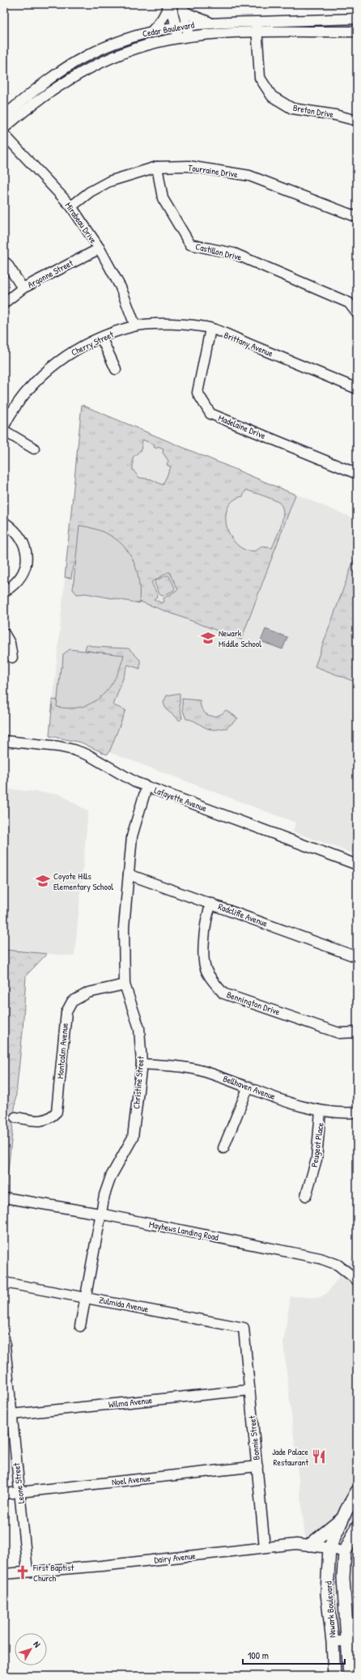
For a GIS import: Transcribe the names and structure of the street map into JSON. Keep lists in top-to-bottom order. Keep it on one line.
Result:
{"streets":{"main road":["Newark Boulevard"],"street":["Cedar Boulevard","Breton Drive","Tourraine Drive","Mirabeau Drive","Castillon Drive","Argonne Street","Cherry Street","Brittany Avenue","Madelaine Drive","Lafayette Avenue","Radcliffe Avenue","Bennington Drive","Montcalm Avenue","Christine Street","Bellhaven Avenue","Peugeot Place","Mayhews Landing Road","Zulmida Avenue","Wilma Avenue","Bonnie Street","Noel Avenue","Leone Street","Dairy Avenue"]},"crossings":[["Cedar Boulevard","Breton Drive"],["Tourraine Drive","Mirabeau Drive"],["Tourraine Drive","Castillon Drive"],["Mirabeau Drive","Argonne Street"],["Mirabeau Drive","Cherry Street"],["Mirabeau Drive","Brittany Avenue"],["Cherry Street","Brittany Avenue"],["Brittany Avenue","Madelaine Drive"],["Lafayette Avenue","Christine Street"],["Radcliffe Avenue","Bennington Drive"],["Radcliffe Avenue","Christine Street"],["Montcalm Avenue","Christine Street"],["Christine Street","Bellhaven Avenue"],["Christine Street","Mayhews Landing Road"],["Christine Street","Zulmida Avenue"],["Bellhaven Avenue","Peugeot Place"],["Zulmida Avenue","Bonnie Street"],["Wilma Avenue","Bonnie Street"],["Wilma Avenue","Leone Street"],["Bonnie Street","Noel Avenue"],["Bonnie Street","Dairy Avenue"],["Noel Avenue","Leone Street"],["Leone Street","Dairy Avenue"],["Dairy Avenue","Newark Boulevard"]],"places":{"school or university":["Newark Middle School","Coyote Hills Elementary School"],"restaurant":["Jade Palace Restaurant"],"church":["First Baptist Church"]},"scale_bar":"100 m","north":"top right"}
